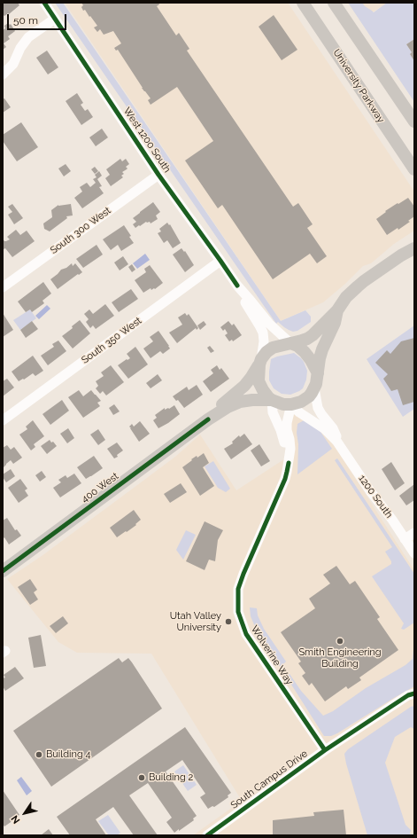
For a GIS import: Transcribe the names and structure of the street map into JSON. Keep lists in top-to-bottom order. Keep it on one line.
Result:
{"streets":{"main road":["University Parkway","400 West"],"street":["West 1200 South","South 300 West","South 350 West","1200 South","Wolverine Way","South Campus Drive"]},"crossings":[["West 1200 South","South 300 West"],["West 1200 South","South 350 West"],["West 1200 South","1200 South"],["West 1200 South","Wolverine Way"],["1200 South","Wolverine Way"],["Wolverine Way","South Campus Drive"]],"places":["Utah Valley University","Smith Engineering Building","Building 4","Building 2"],"scale_bar":"50 m","north":"bottom left"}
